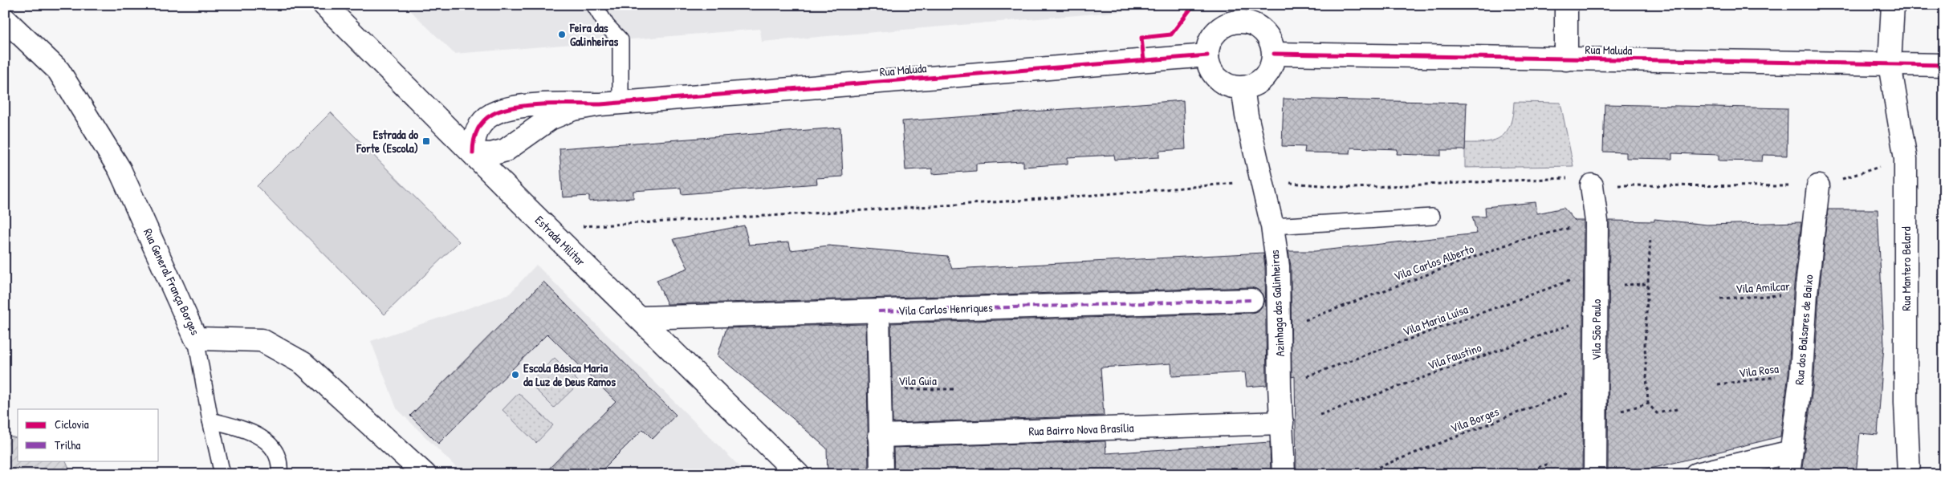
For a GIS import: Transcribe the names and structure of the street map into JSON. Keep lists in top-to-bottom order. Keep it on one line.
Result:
{"streets":{"street":["Rua Maluda","Estrada Militar","Rua Mantero Belard","Rua General França Borges","Azinhaga das Galinheiras","Vila Carlos Henriques","Vila São Paulo","Rua dos Balsares de Baixo","Rua Bairro Nova Brasília"],"path":["Vila Carlos Alberto","Vila Amilcar","Vila Maria Luísa","Vila Faustino","Vila Rosa","Vila Guia","Vila Borges"]},"crossings":[["Rua Maluda","Rua Mantero Belard"],["Rua Maluda","Azinhaga das Galinheiras"],["Estrada Militar","Vila Carlos Henriques"],["Vila Carlos Alberto","Azinhaga das Galinheiras"],["Vila Carlos Alberto","Vila São Paulo"],["Vila Amilcar","Rua dos Balsares de Baixo"],["Azinhaga das Galinheiras","Vila Maria Luísa"],["Azinhaga das Galinheiras","Rua Bairro Nova Brasília"],["Vila Maria Luísa","Vila São Paulo"],["Vila São Paulo","Vila Faustino"],["Vila São Paulo","Vila Borges"],["Rua dos Balsares de Baixo","Vila Rosa"]],"places":{"other":["Feira das Galinheiras","Escola Básica Maria da Luz de Deus Ramos"],"transit":["Estrada do Forte (Escola)"]},"legend":["Ciclovia","Trilha"]}
